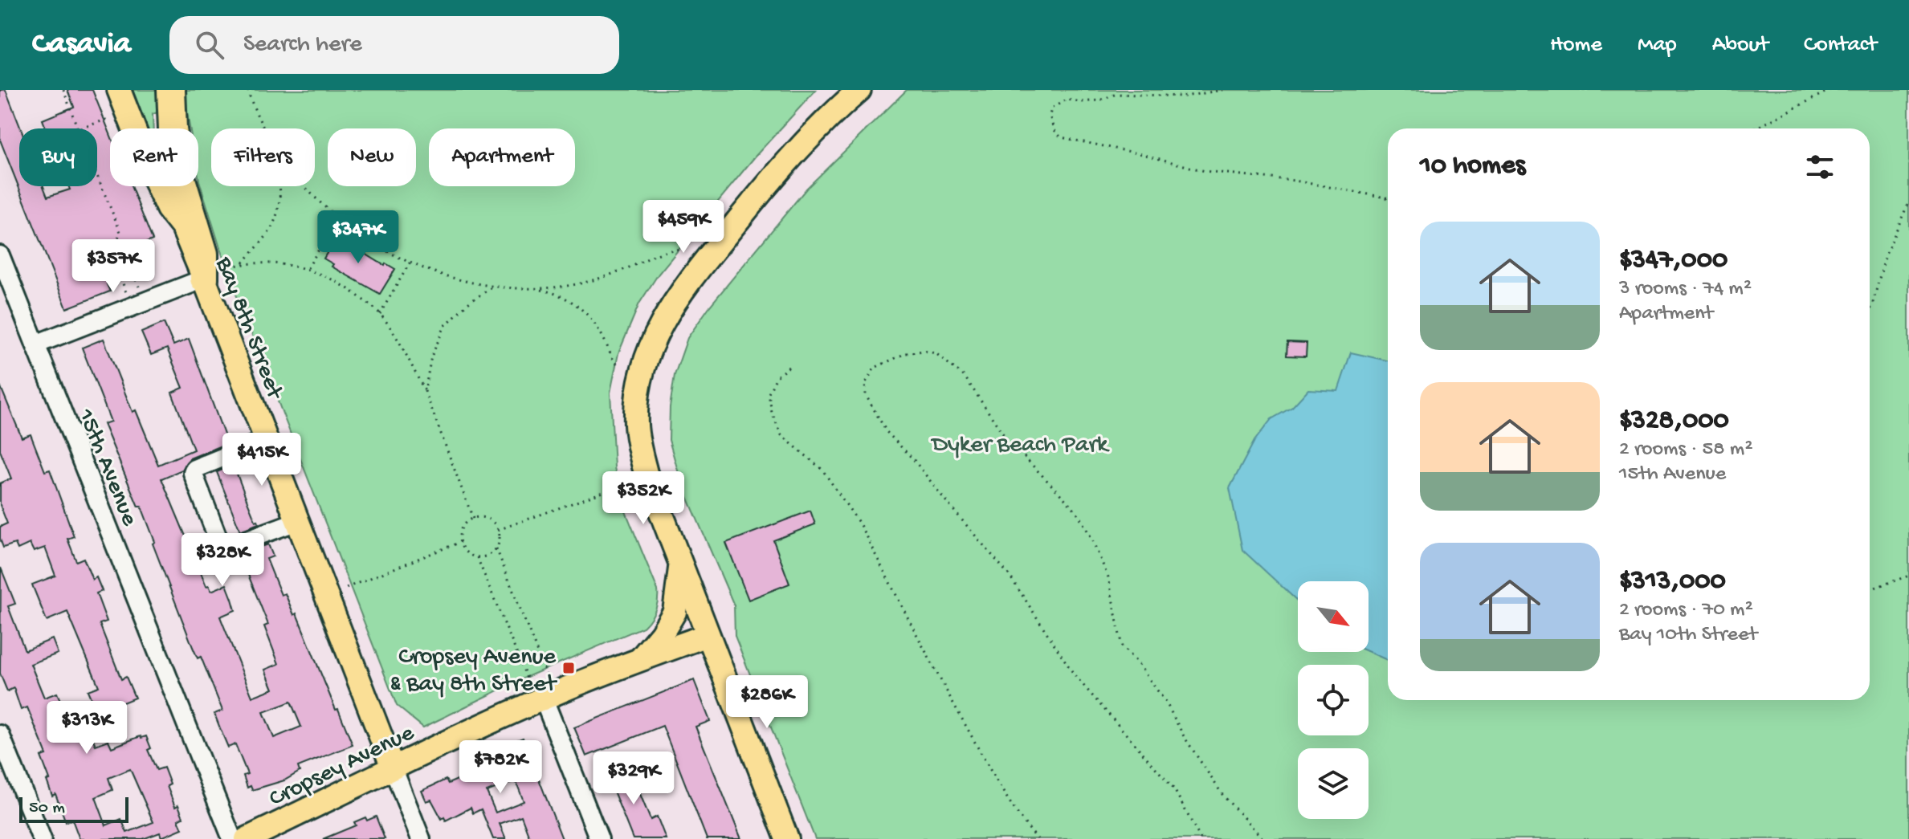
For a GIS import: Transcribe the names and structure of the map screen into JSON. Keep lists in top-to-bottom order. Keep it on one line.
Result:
{"streets":{"main road":["Bay 8th Street","Cropsey Avenue"],"street":["15th Avenue"]},"crossings":[["Bay 8th Street","Cropsey Avenue"]],"parks":["Dyker Beach Park"],"places":{"transit":["Cropsey Avenue & Bay 8th Street"]},"scale_bar":"50 m","north":"bottom right","page":{"header":"Casavia","search":"Search here","nav":["Home","Map","About","Contact"],"chip":["Buy","Rent","Filters","New","Apartment"],"heading":"10 homes","price":["$459K","$347K","$357K","$415K","$352K","$328K","$286K","$313K","$782K","$329K"],"list":[{"name":"$347,000","note":"3 rooms · 74 m² · Apartment"},{"name":"$328,000","note":"2 rooms · 58 m² · 15th Avenue"},{"name":"$313,000","note":"2 rooms · 70 m² · Bay 10th Street"}],"scale":"50 m"}}
